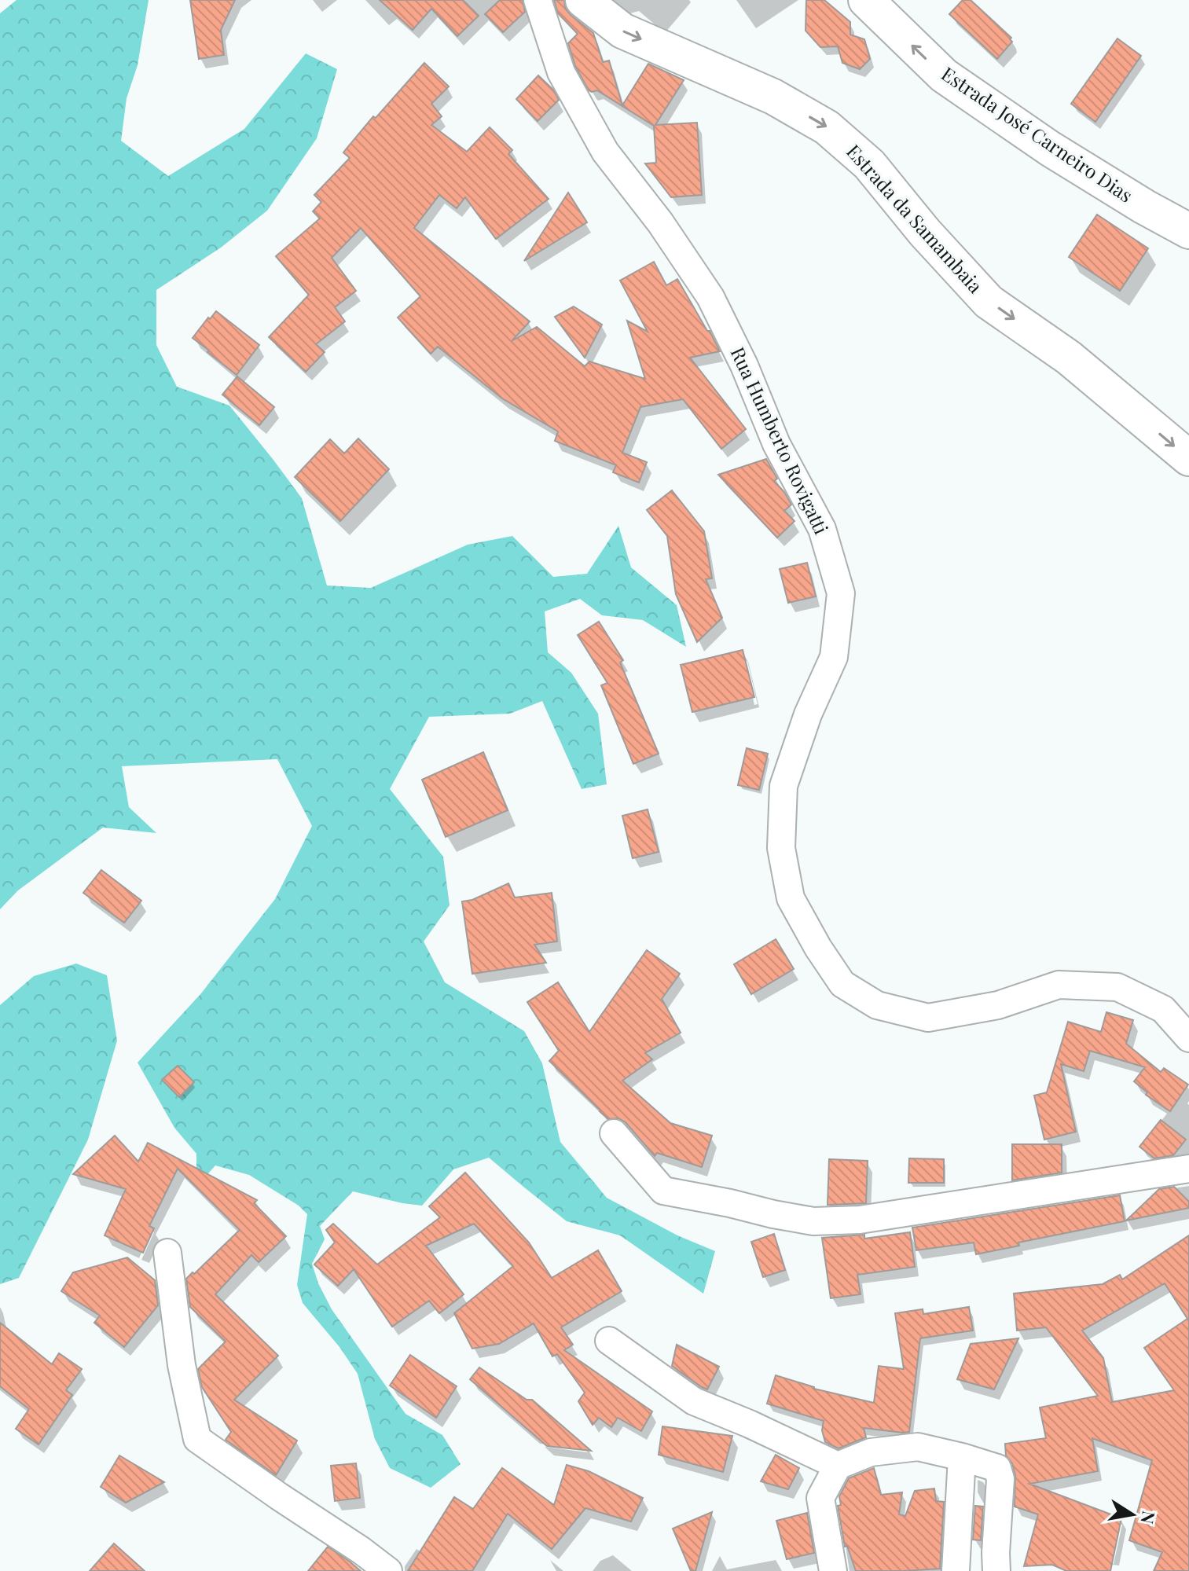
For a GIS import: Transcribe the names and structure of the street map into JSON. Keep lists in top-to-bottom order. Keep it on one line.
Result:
{"streets":{"street":["Estrada José Carneiro Dias","Estrada da Samambaia","Rua Humberto Rovigatti"]},"one_way":["Estrada José Carneiro Dias","Estrada da Samambaia"],"north":"right"}
